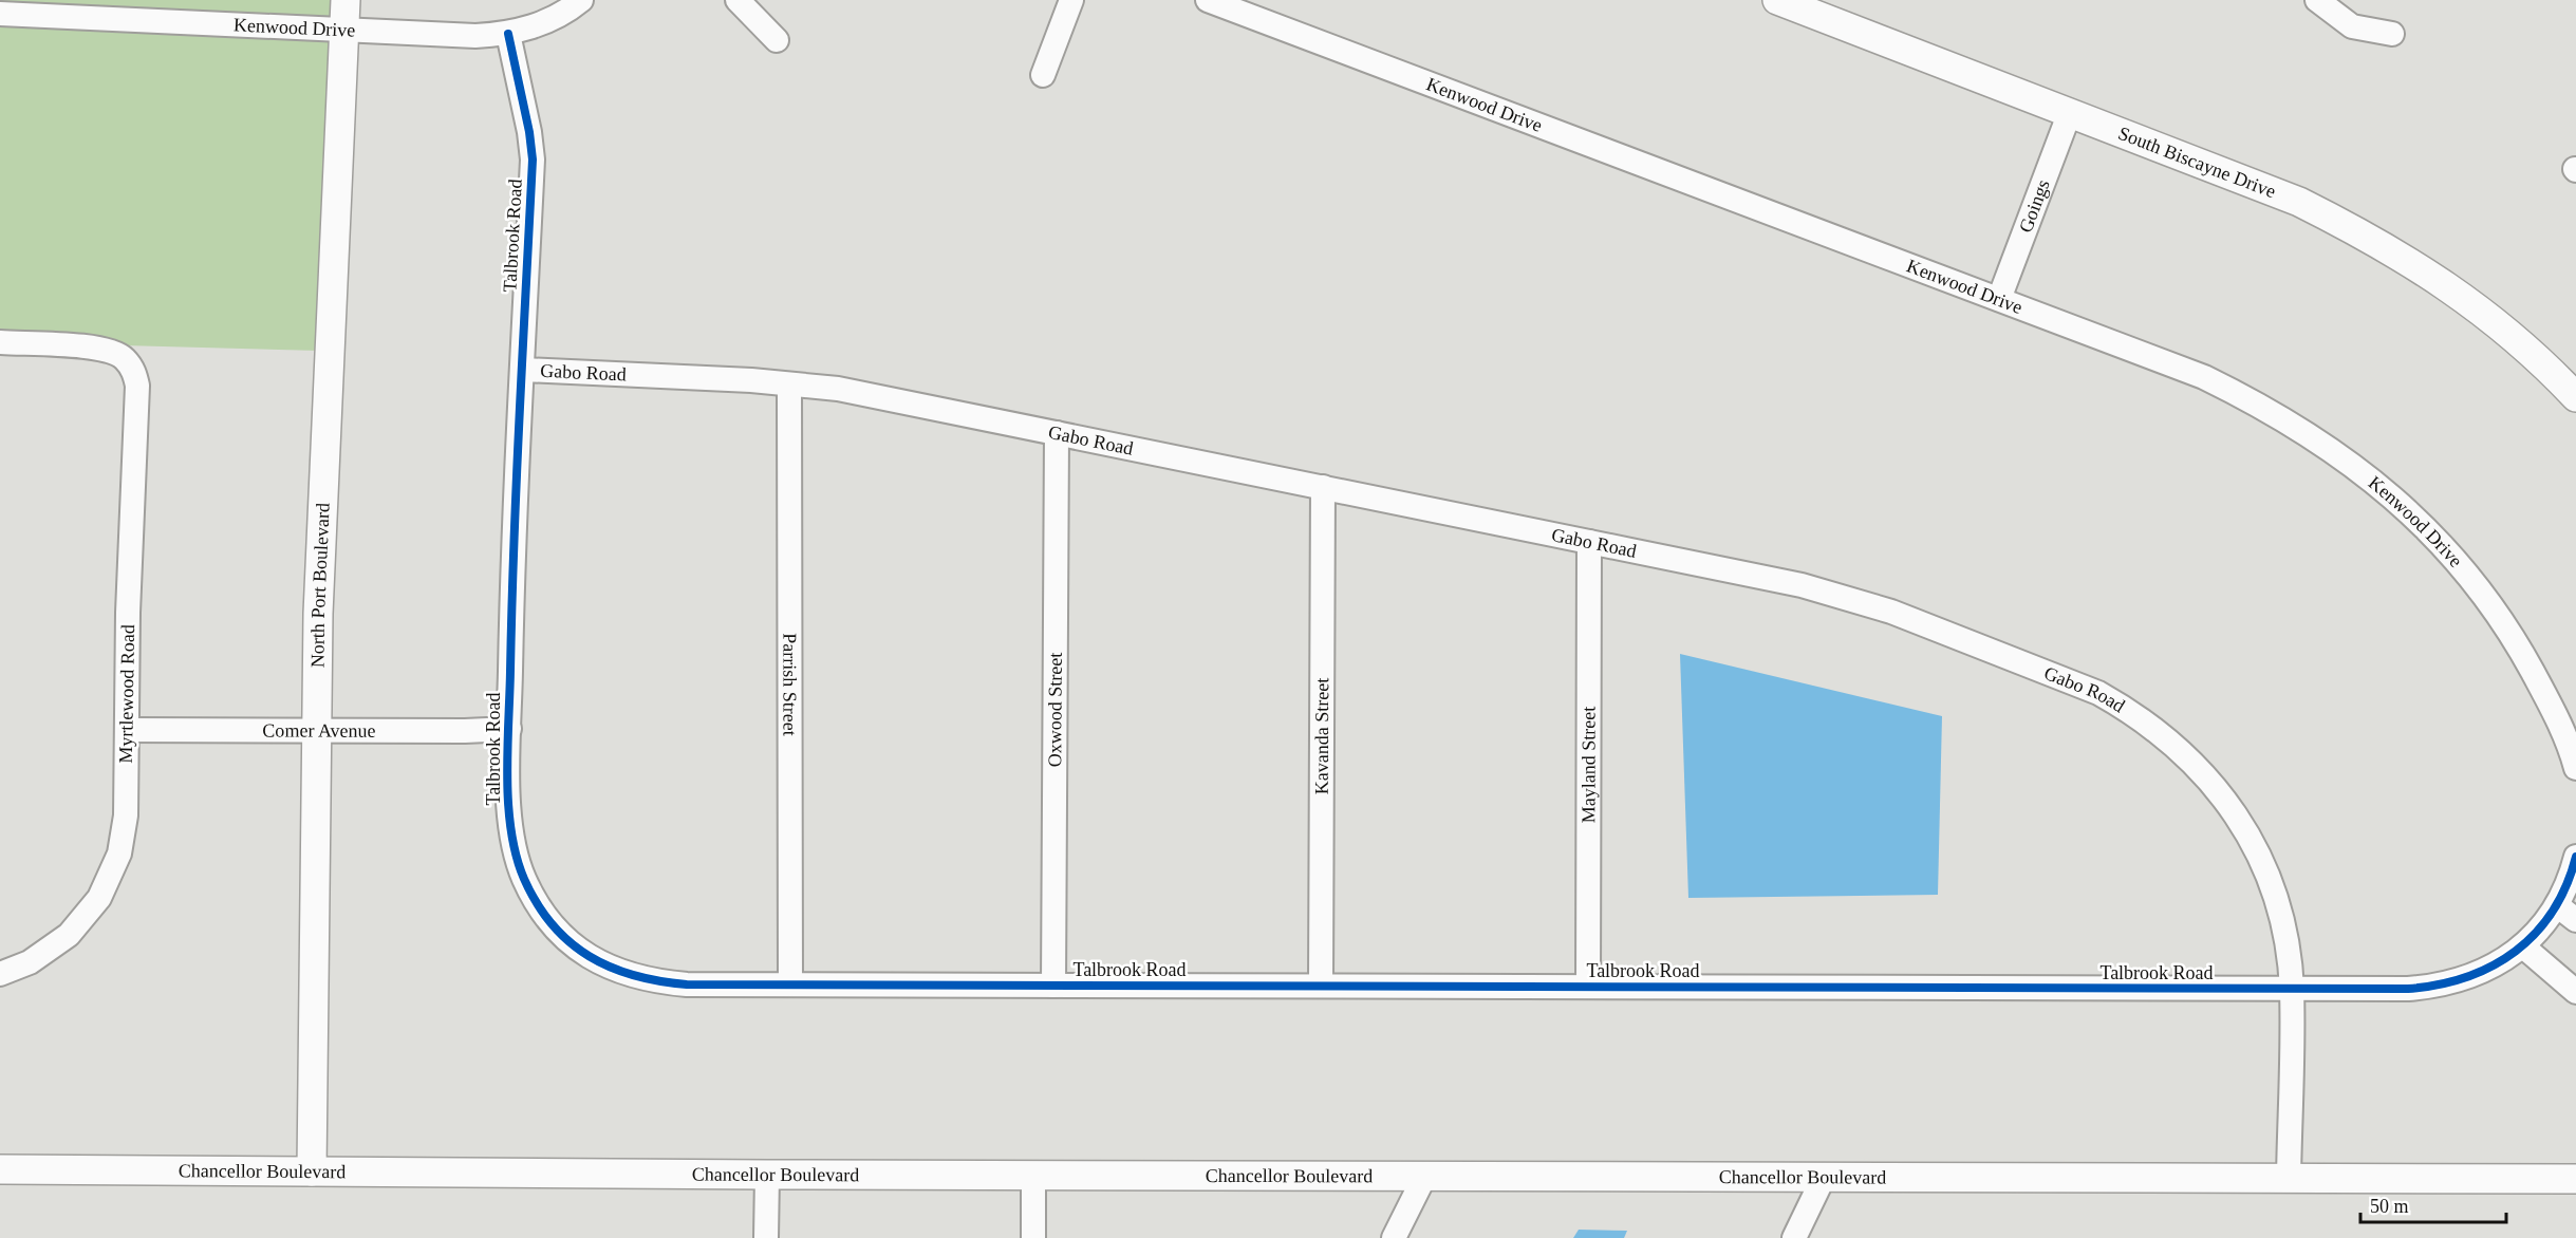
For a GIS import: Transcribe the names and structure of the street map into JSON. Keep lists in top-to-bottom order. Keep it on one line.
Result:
{"streets":{"street":["Kenwood Drive","South Biscayne Drive","Goings","Talbrook Road","Gabo Road","North Port Boulevard","Parrish Street","Myrtlewood Road","Oxwood Street","Comer Avenue","Kavanda Street","Mayland Street","Chancellor Boulevard"]},"crossings":[["Kenwood Drive","Goings"],["Kenwood Drive","Talbrook Road"],["Kenwood Drive","North Port Boulevard"],["South Biscayne Drive","Goings"],["Talbrook Road","Gabo Road"],["Talbrook Road","Parrish Street"],["Talbrook Road","Oxwood Street"],["Talbrook Road","Comer Avenue"],["Talbrook Road","Kavanda Street"],["Talbrook Road","Mayland Street"],["Gabo Road","Parrish Street"],["Gabo Road","Oxwood Street"],["Gabo Road","Kavanda Street"],["Gabo Road","Mayland Street"],["Gabo Road","Chancellor Boulevard"],["North Port Boulevard","Comer Avenue"],["North Port Boulevard","Chancellor Boulevard"],["Myrtlewood Road","Comer Avenue"]],"scale_bar":"50 m"}
